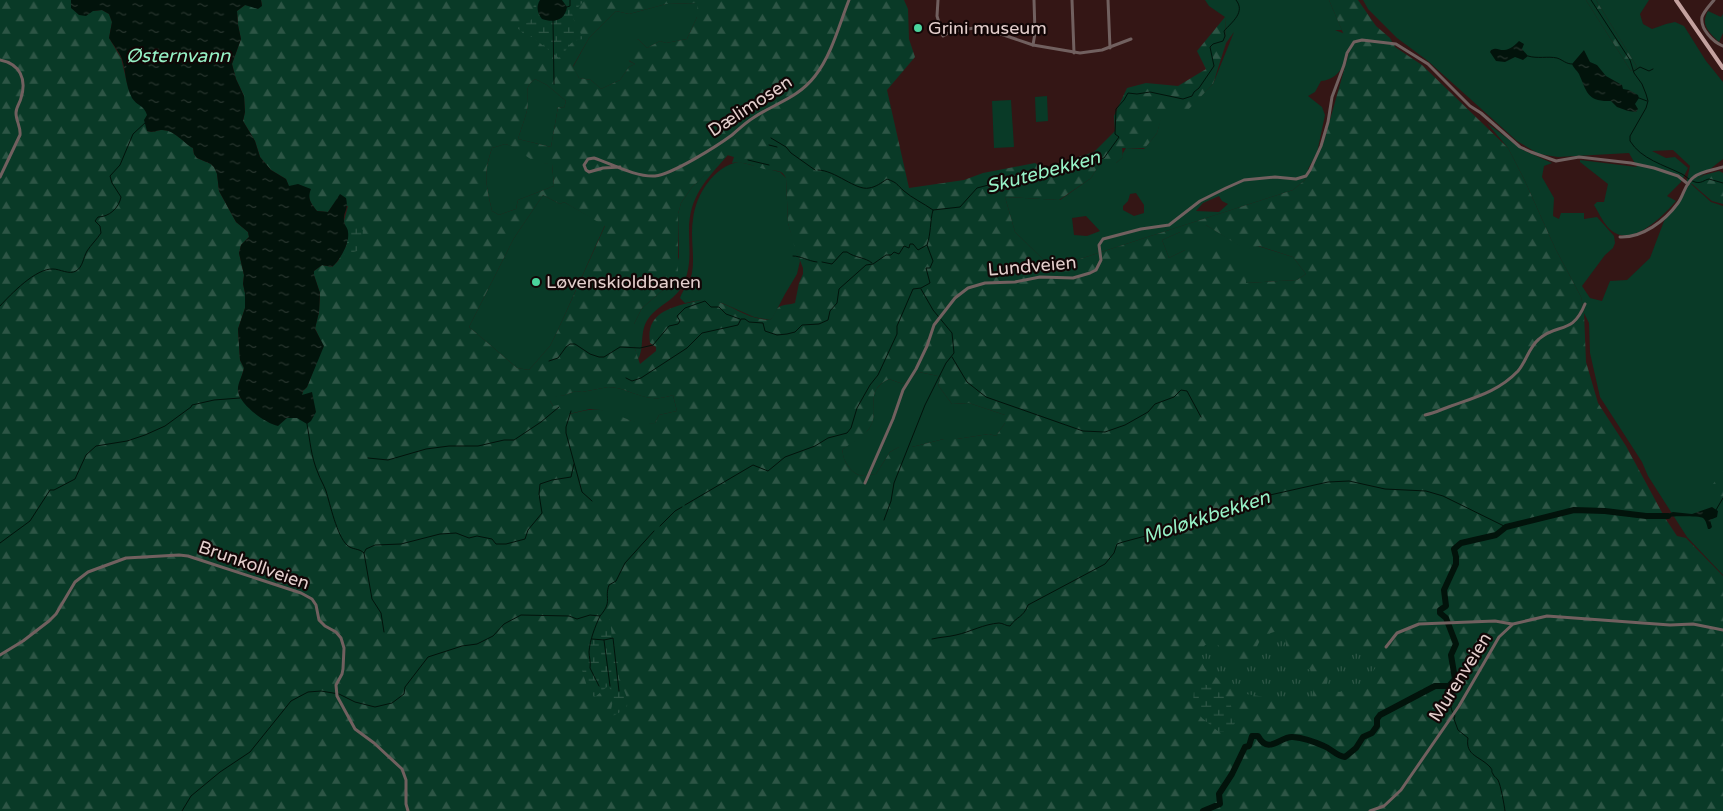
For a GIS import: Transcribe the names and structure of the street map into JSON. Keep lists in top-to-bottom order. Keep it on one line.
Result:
{"streets":{"street":["Dælimosen","Lundveien","Brunkollveien","Murenveien"]},"water":["Østernvann","Skutebekken","Moløkkbekken"],"places":["Grini museum","Løvenskioldbanen"]}
